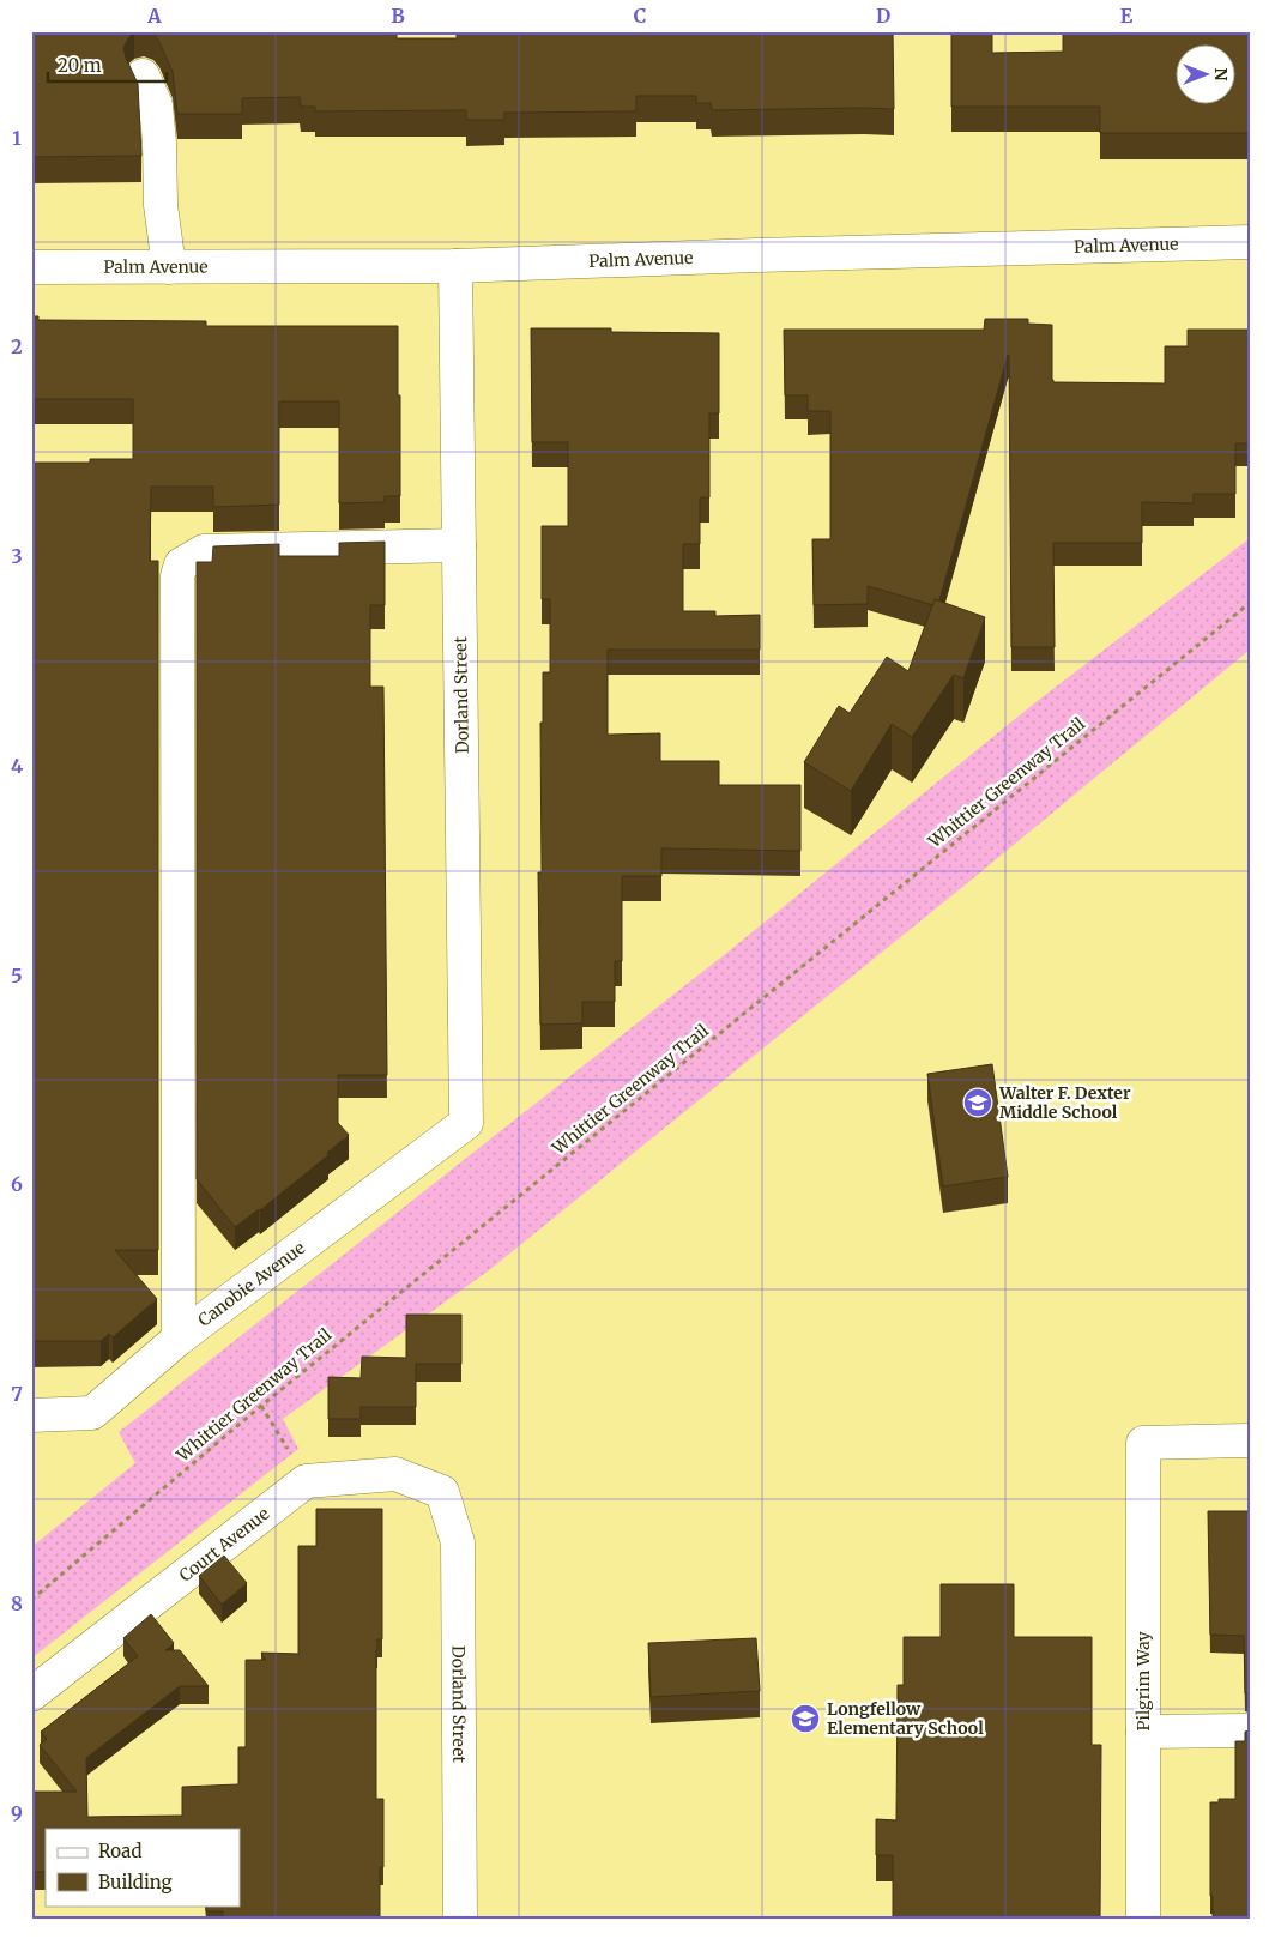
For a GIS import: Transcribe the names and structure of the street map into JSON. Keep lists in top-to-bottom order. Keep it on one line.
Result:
{"streets":{"street":["Palm Avenue","Dorland Street","Canobie Avenue","Court Avenue","Pilgrim Way"],"path":["Whittier Greenway Trail"]},"crossings":[["Palm Avenue","Dorland Street"],["Dorland Street","Canobie Avenue"],["Dorland Street","Court Avenue"]],"places":{"school or university":["Walter F. Dexter Middle School","Longfellow Elementary School"]},"legend":["Road","Building"],"scale_bar":"20 m","north":"right","grid":{"columns":["A","B","C","D","E"],"rows":["1","2","3","4","5","6","7","8","9"]}}
